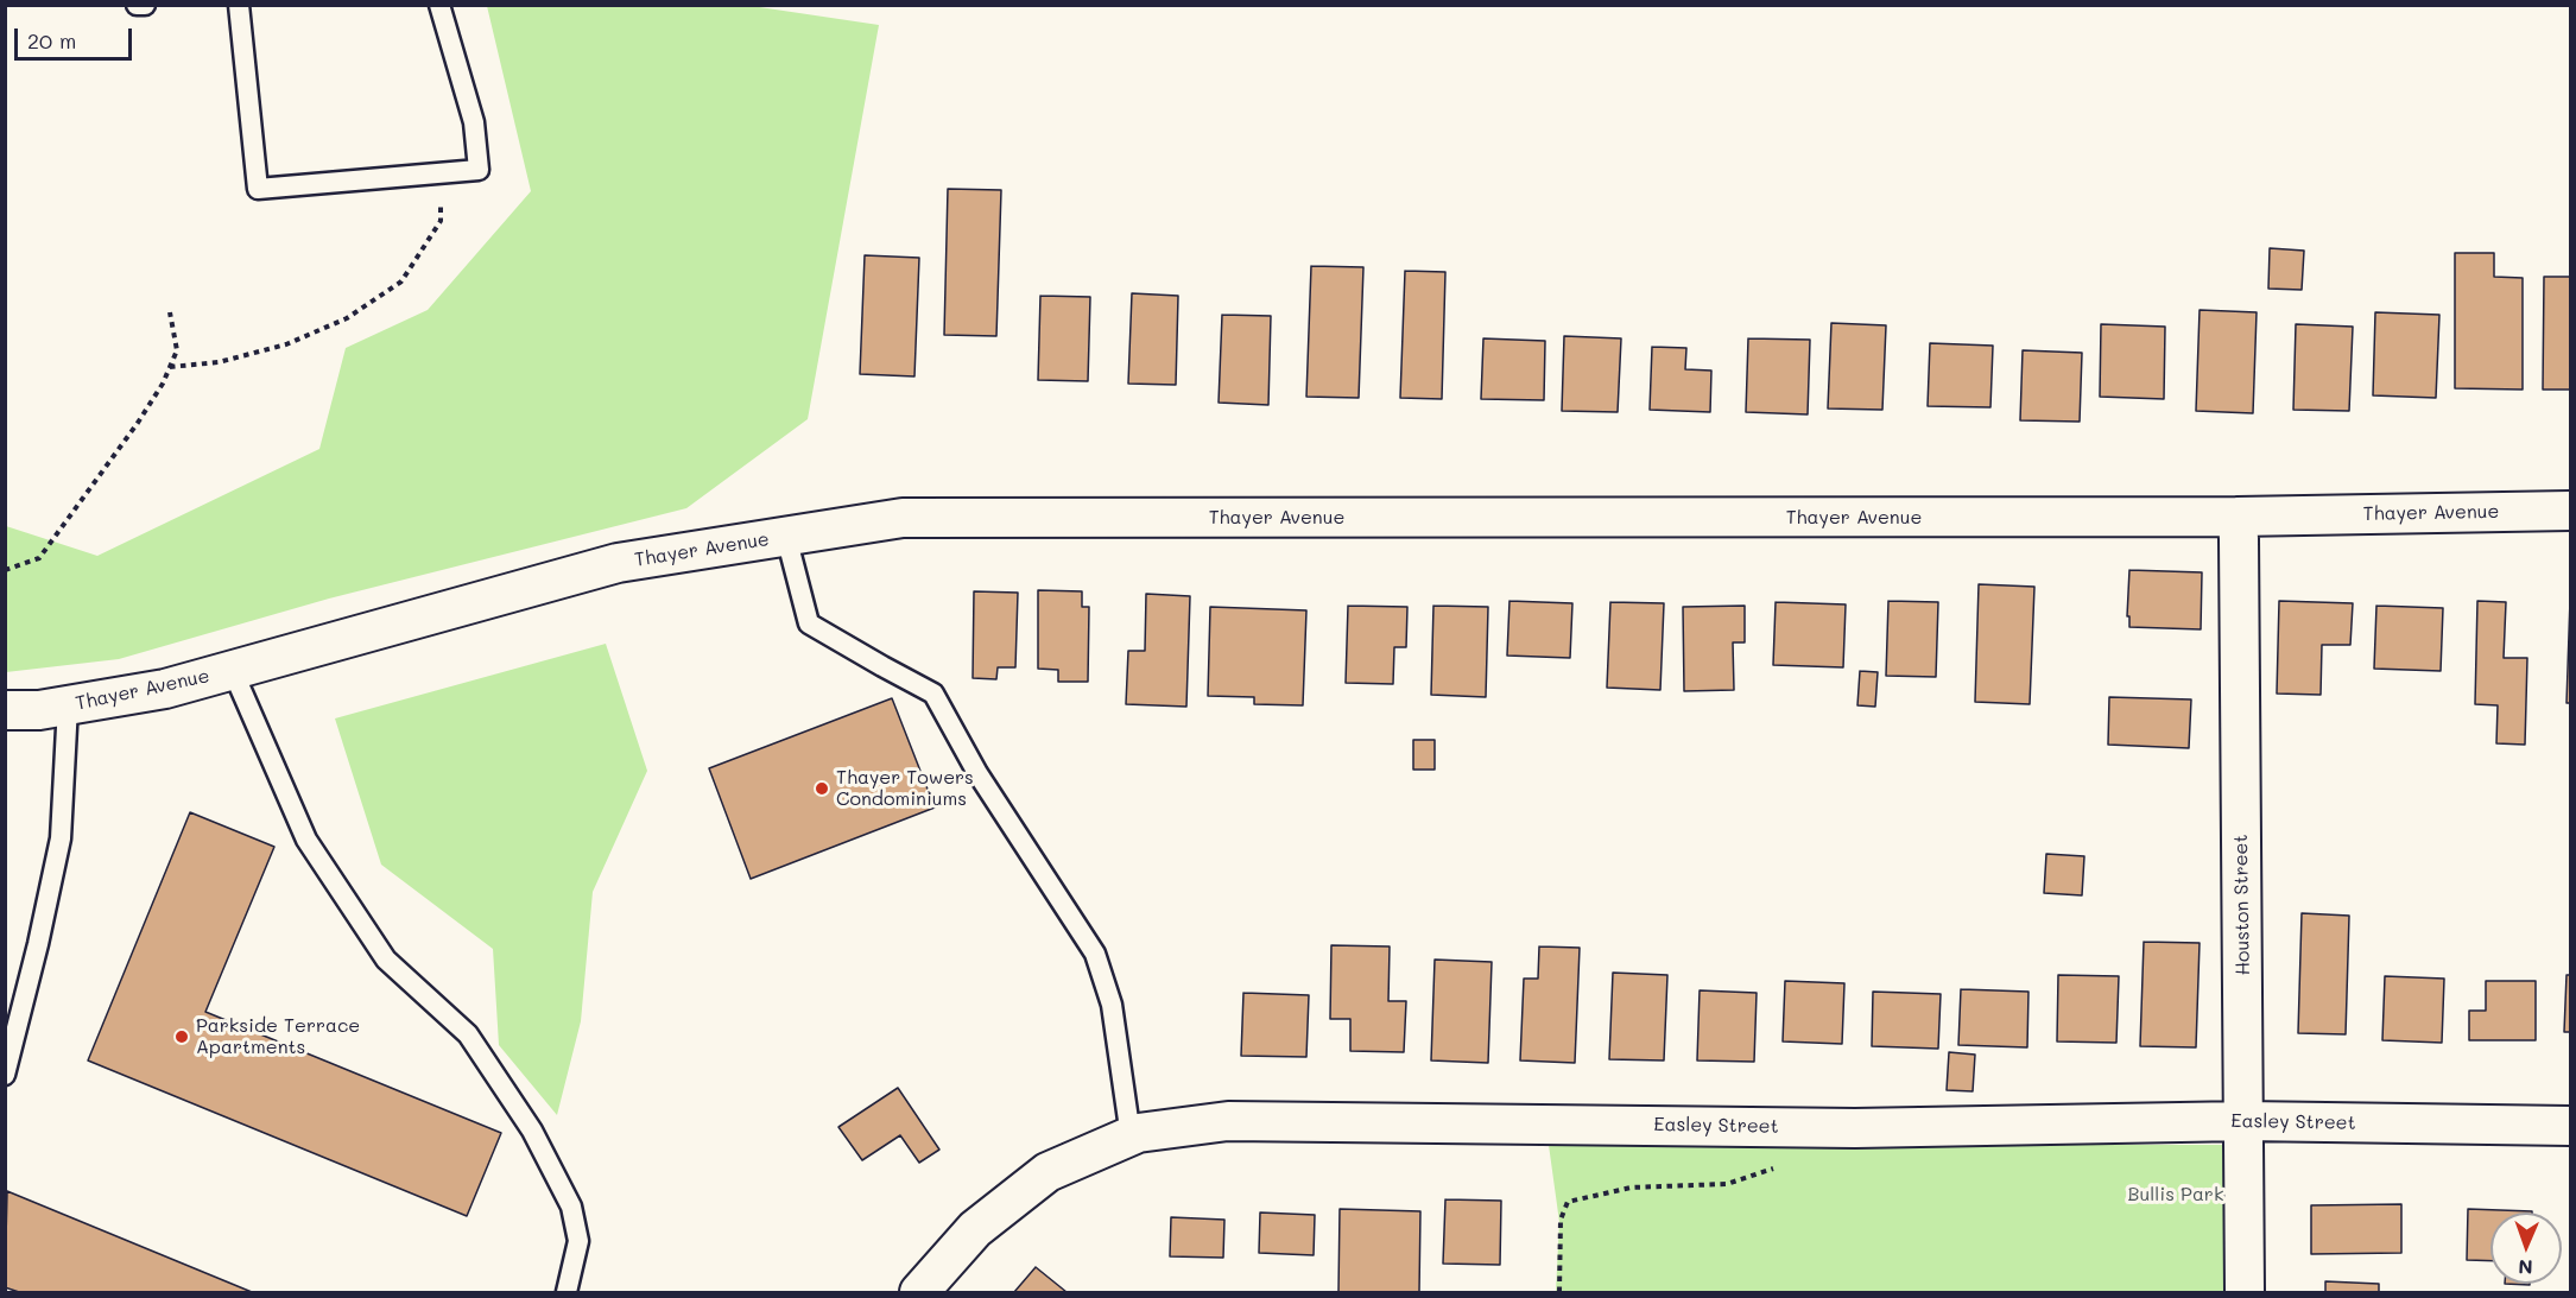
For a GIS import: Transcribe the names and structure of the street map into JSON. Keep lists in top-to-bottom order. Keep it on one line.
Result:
{"streets":{"street":["Thayer Avenue","Houston Street","Easley Street"]},"crossings":[["Thayer Avenue","Houston Street"],["Houston Street","Easley Street"]],"parks":["Bullis Park"],"places":["Thayer Towers Condominiums","Parkside Terrace Apartments"],"scale_bar":"20 m","north":"bottom"}
